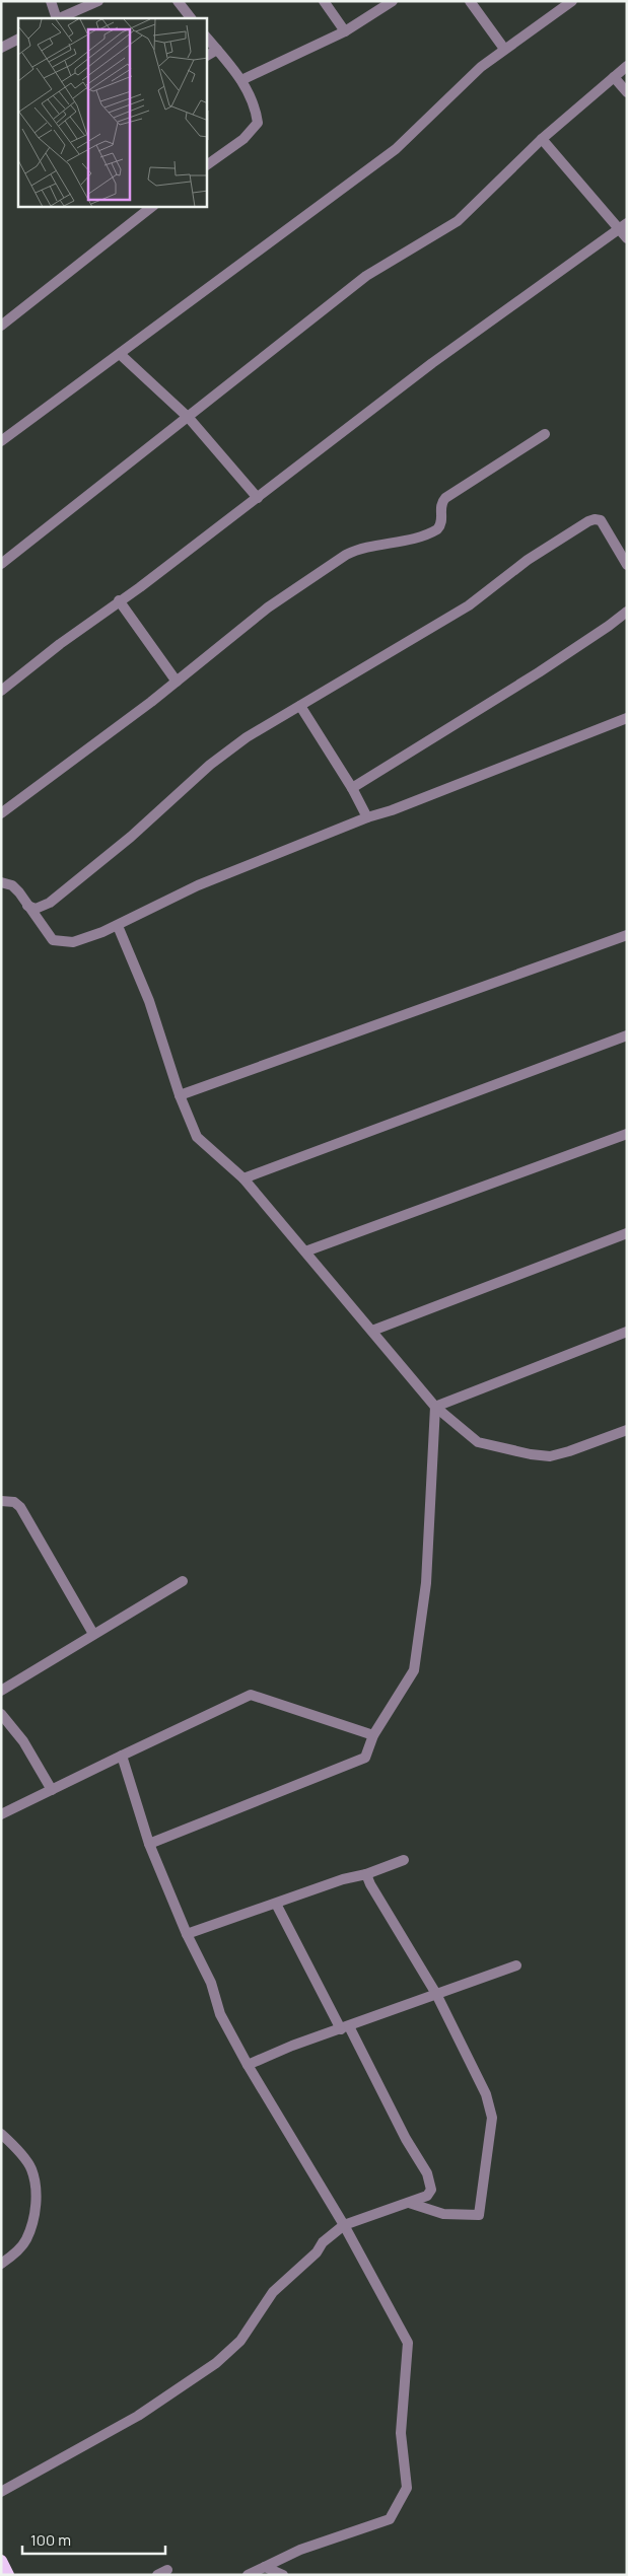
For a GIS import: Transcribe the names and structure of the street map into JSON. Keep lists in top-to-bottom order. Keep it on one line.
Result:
{"scale_bar":"100 m"}
